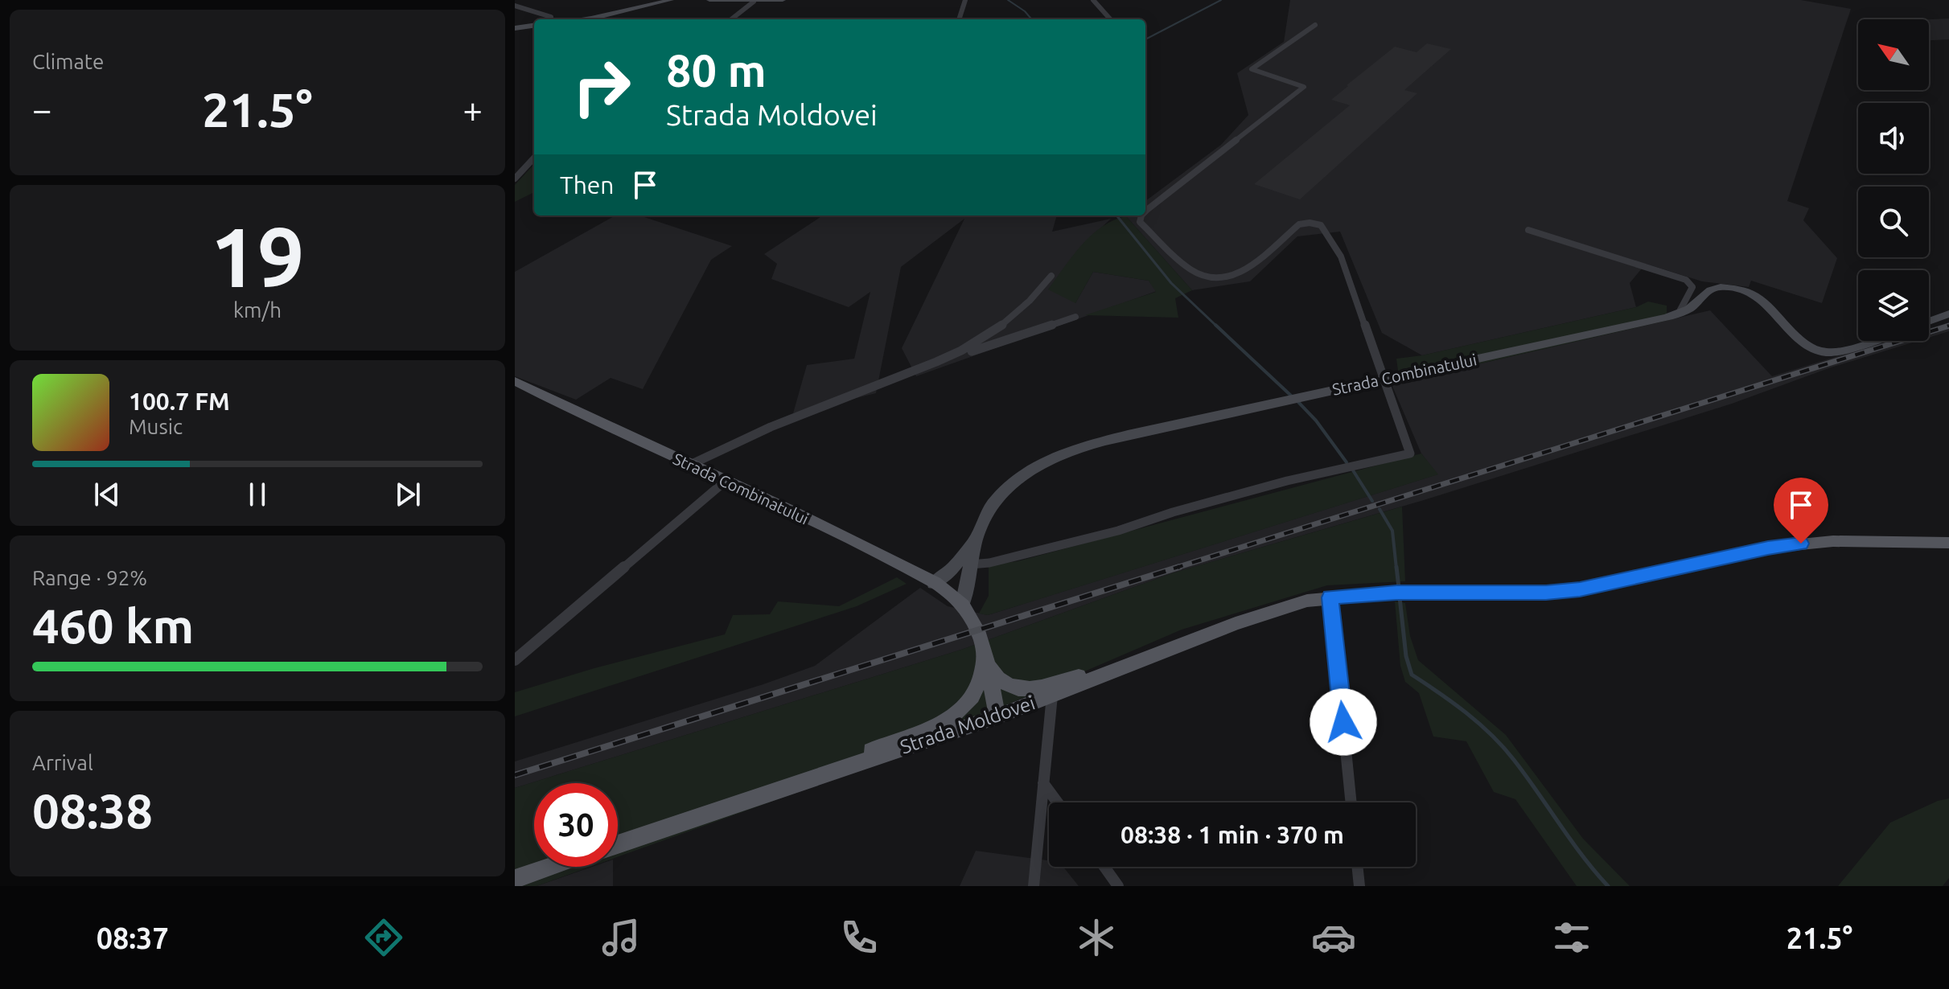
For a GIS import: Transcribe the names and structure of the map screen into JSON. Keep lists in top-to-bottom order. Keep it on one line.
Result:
{"streets":{"main road":["Strada Combinatului","Strada Moldovei"]},"crossings":[["Strada Combinatului","Strada Moldovei"]],"north":"top left","page":{"tile":["Climate",["19","km/h"],["Range · 92%","460 km"],["Arrival","08:38"]],"turn":["80 m","Strada Moldovei"],"heat":["−","21.5°","+"],"then":"Then","song":["100.7 FM","Music"],"limit":"30","trip":"08:38 · 1 min · 370 m","tabs":["08:37","21.5°"]}}
